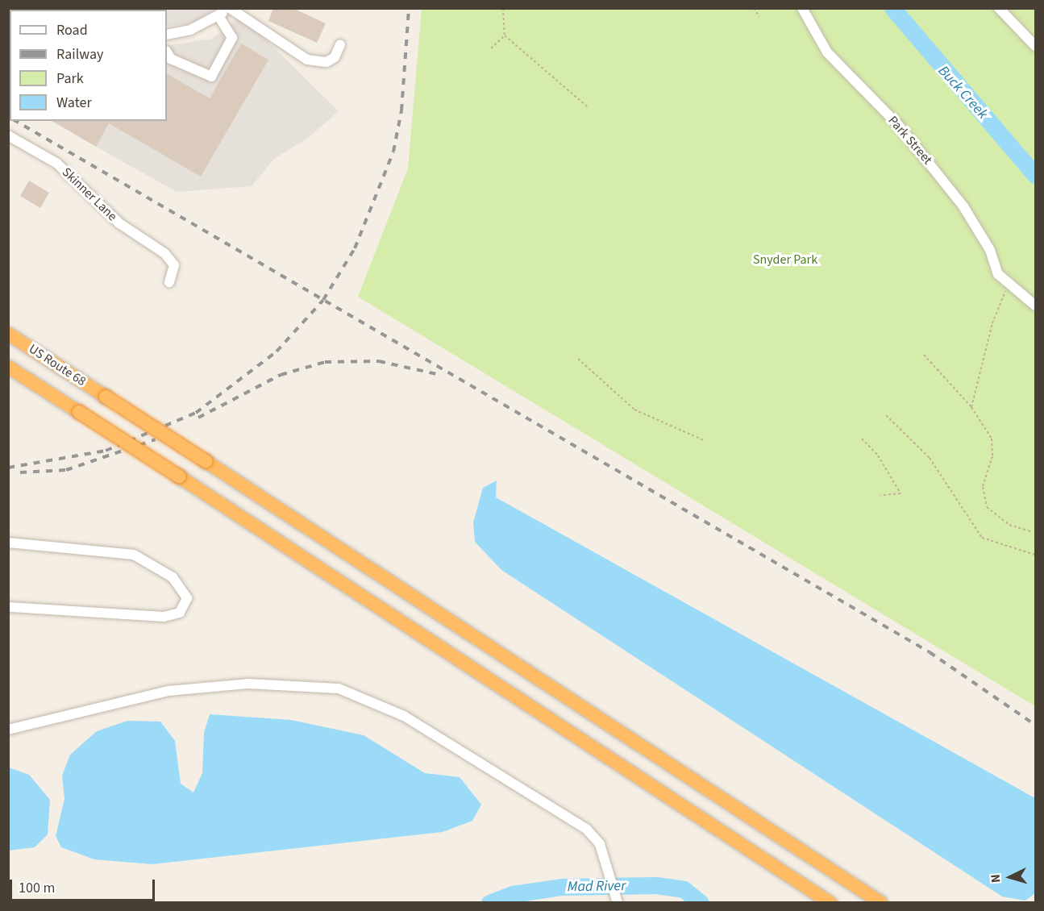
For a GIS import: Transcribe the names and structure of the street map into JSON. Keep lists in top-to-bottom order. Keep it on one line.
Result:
{"streets":{"highway":["US Route 68"],"street":["Park Street","Skinner Lane"]},"water":["Buck Creek","Mad River"],"parks":["Snyder Park"],"legend":["Road","Railway","Park","Water"],"scale_bar":"100 m","north":"left"}
